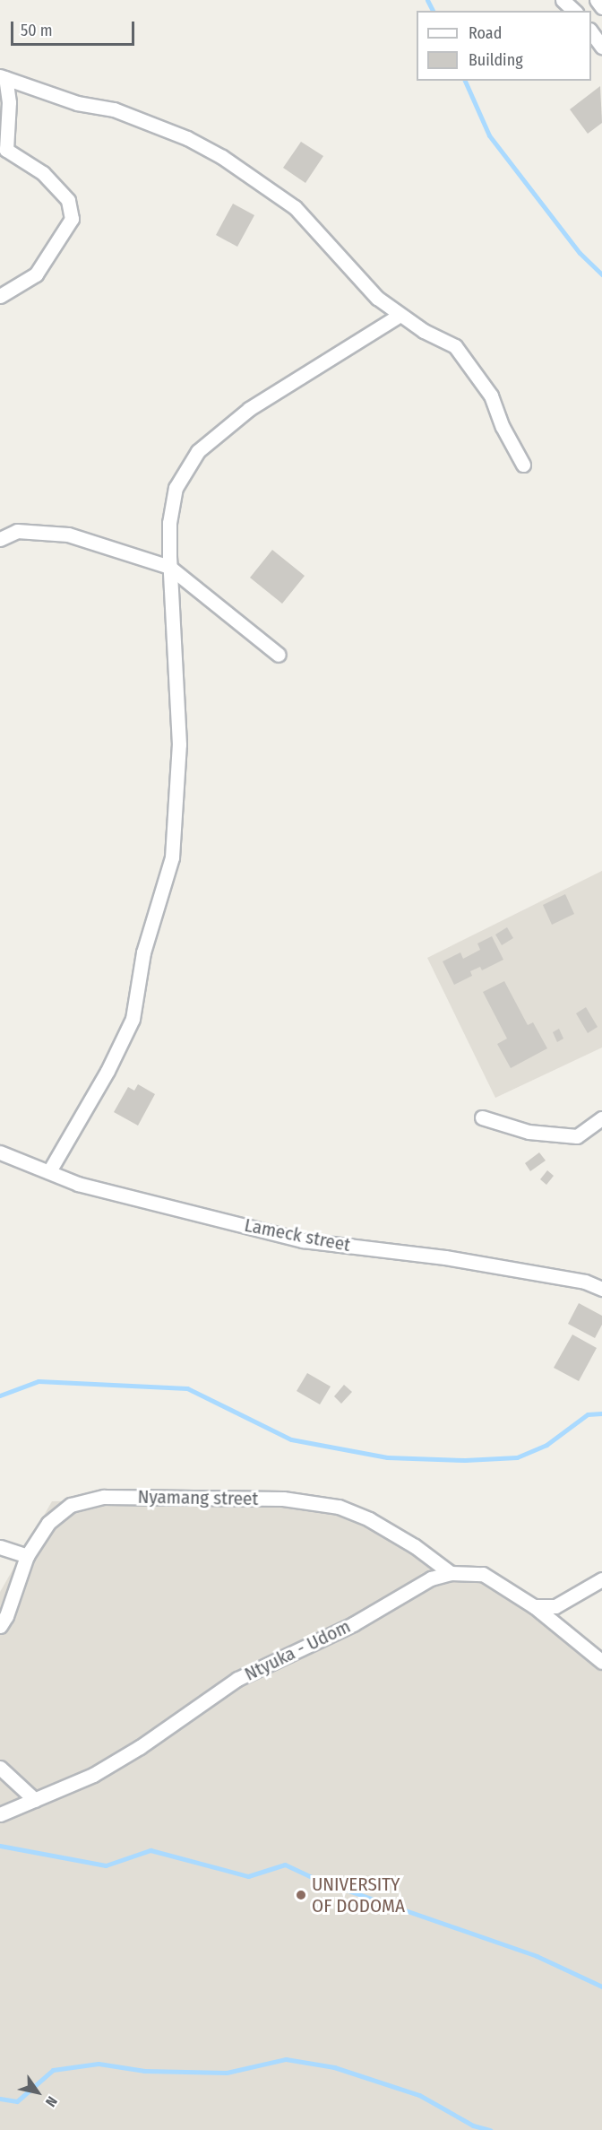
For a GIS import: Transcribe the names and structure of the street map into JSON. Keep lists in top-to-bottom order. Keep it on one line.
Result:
{"streets":{"street":["Lameck street","Nyamang street","Ntyuka - Udom"]},"crossings":[["Nyamang street","Ntyuka - Udom"]],"places":["UNIVERSITY OF DODOMA"],"legend":["Road","Building"],"scale_bar":"50 m","north":"bottom right"}
